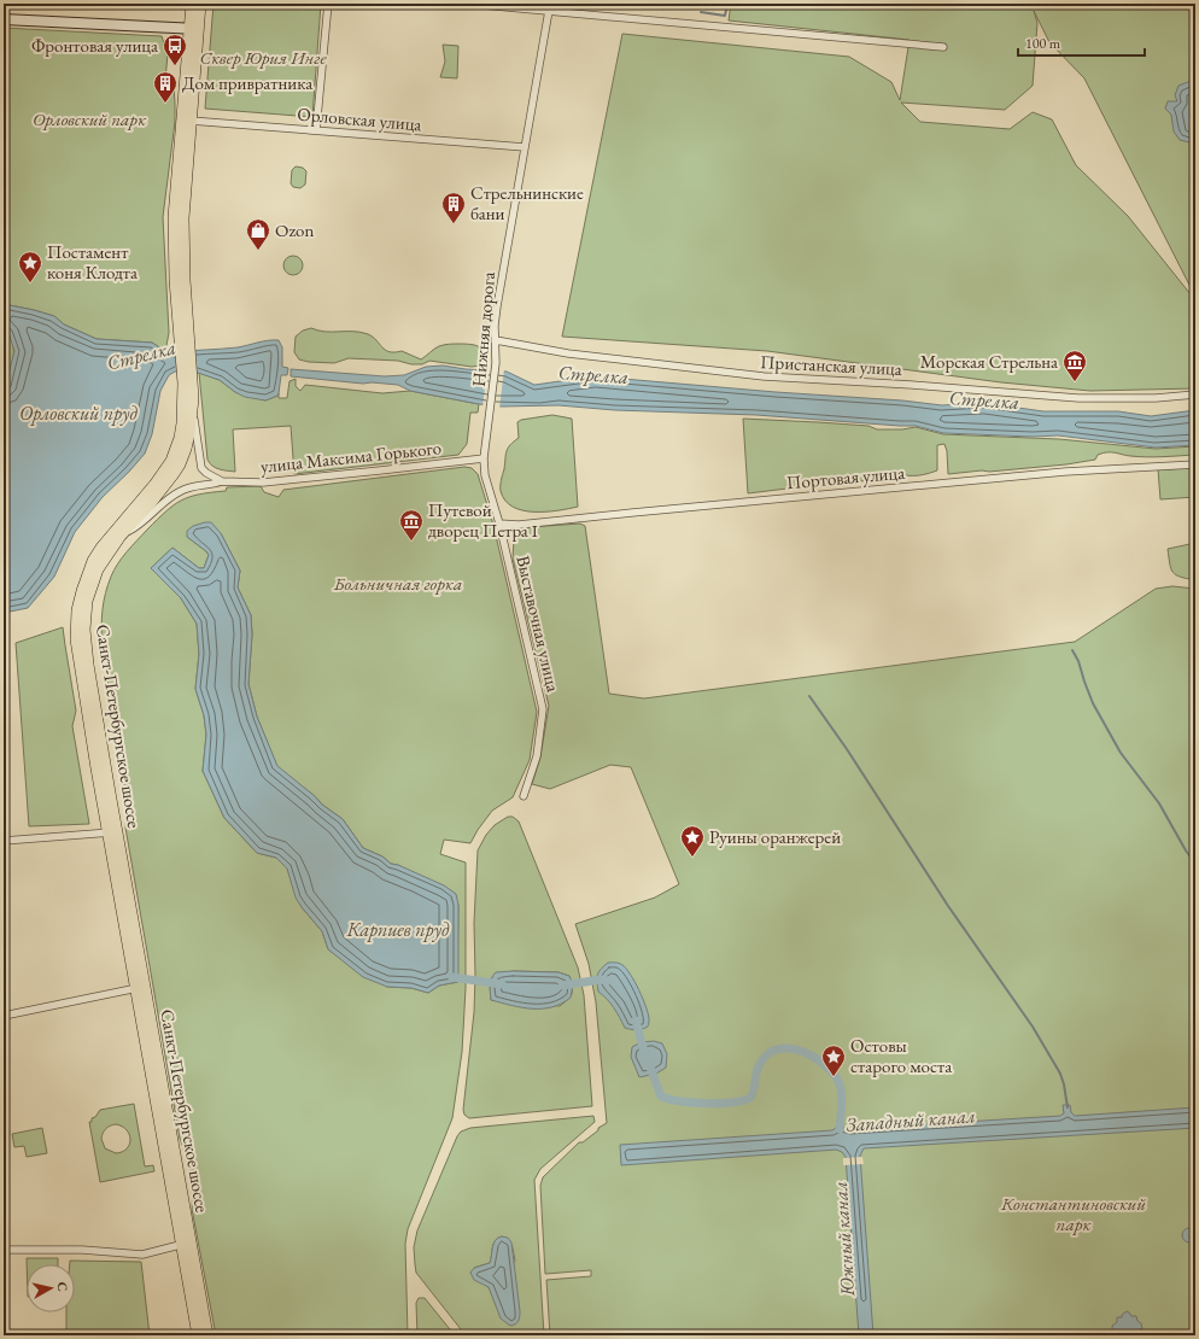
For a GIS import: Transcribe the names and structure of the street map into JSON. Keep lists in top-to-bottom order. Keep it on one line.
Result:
{"streets":{"main road":["Санкт-Петербургское шоссе"],"street":["Орловская улица","Нижняя дорога","Пристанская улица","улица Максима Горького","Портовая улица","Выставочная улица"]},"crossings":[["Орловская улица","Нижняя дорога"],["Орловская улица","Санкт-Петербургское шоссе"],["Нижняя дорога","Пристанская улица"],["Нижняя дорога","улица Максима Горького"],["Нижняя дорога","Выставочная улица"],["улица Максима Горького","Выставочная улица"],["Портовая улица","Выставочная улица"]],"water":["Стрелка","Орловский пруд","Карпиев пруд","Западный канал","Южный канал"],"parks":["Сквер Юрия Инге","Орловский парк","Больничная горка","Константиновский парк"],"places":{"bus stop":["Фронтовая улица"],"building":["Дом привратника","Стрельнинские бани"],"shop":["Ozon"],"place":["Постамент коня Клодта","Руины оранжерей","Остовы старого моста"],"museum":["Морская Стрельна","Путевой дворец Петра I"]},"scale_bar":"100 m","north":"right"}
